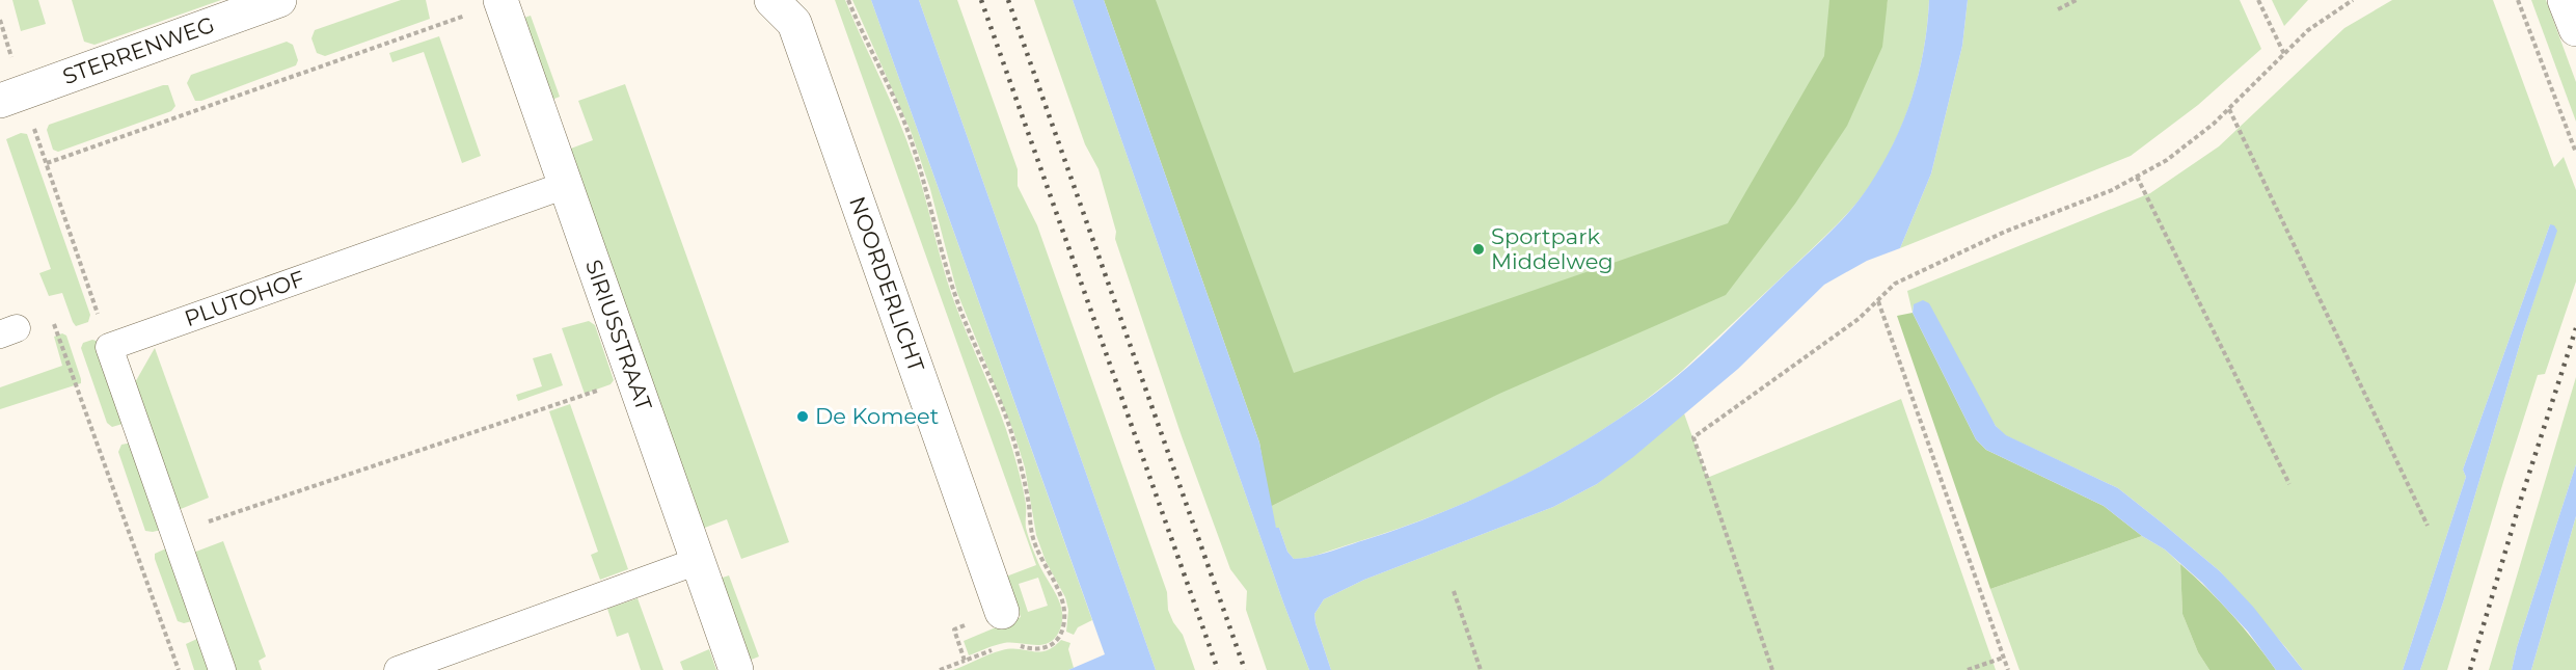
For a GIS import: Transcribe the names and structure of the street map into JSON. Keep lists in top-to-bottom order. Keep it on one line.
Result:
{"streets":{"street":["STERRENWEG","NOORDERLICHT","SIRIUSSTRAAT"],"lane":["PLUTOHOF"]},"crossings":[["PLUTOHOF","SIRIUSSTRAAT"]],"places":["Sportpark Middelweg","De Komeet"]}
